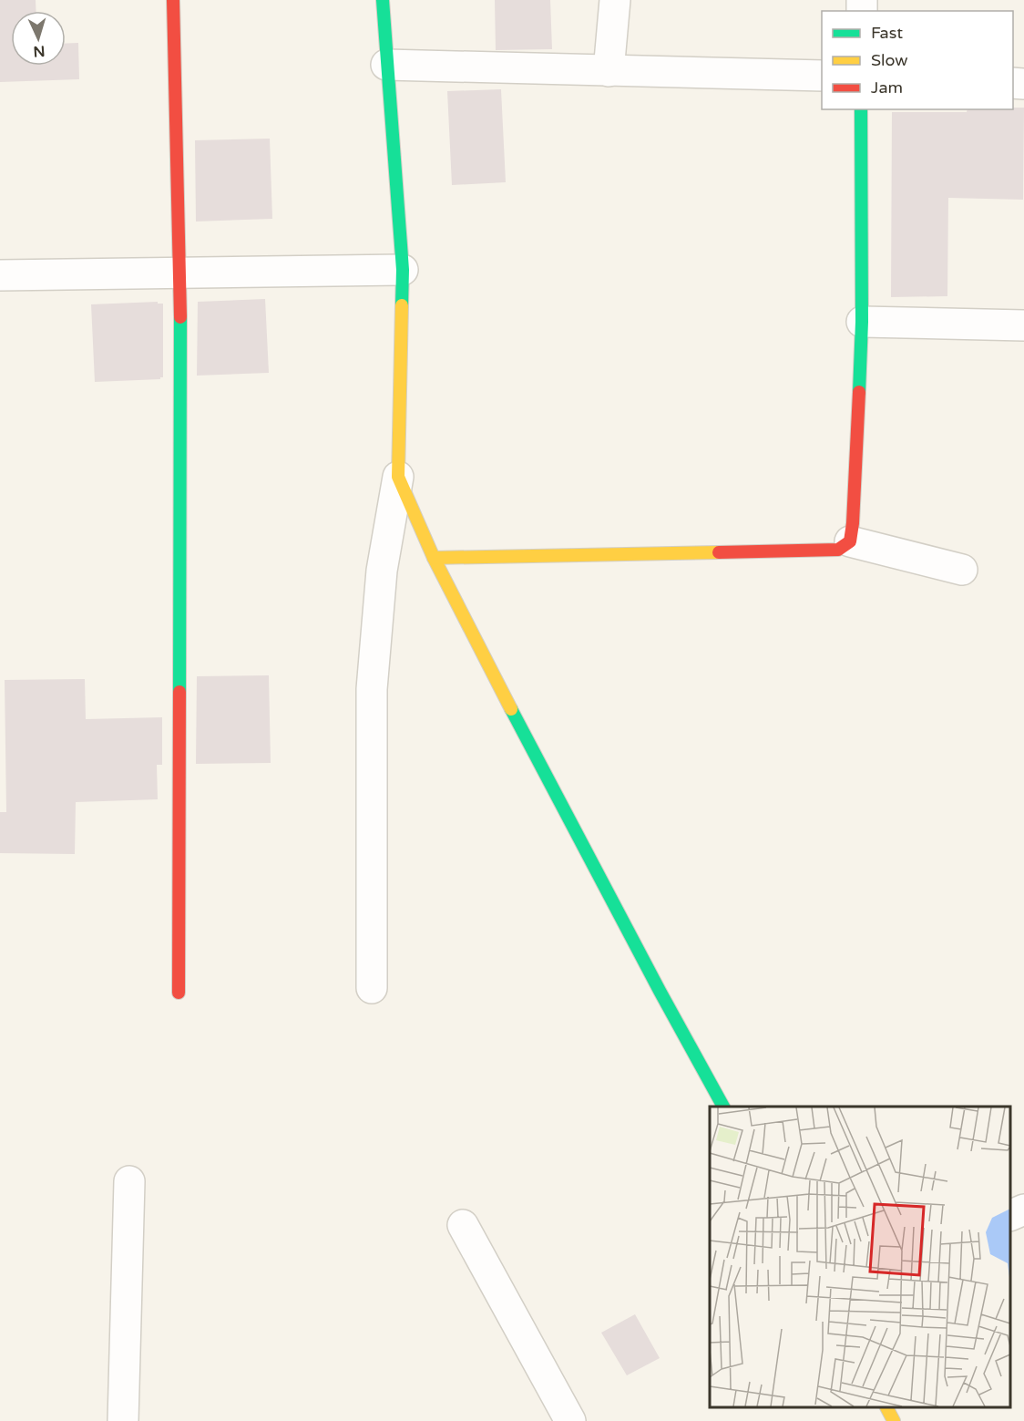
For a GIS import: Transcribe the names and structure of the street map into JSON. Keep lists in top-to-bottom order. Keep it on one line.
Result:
{"legend":["Fast","Slow","Jam"],"north":"bottom"}
